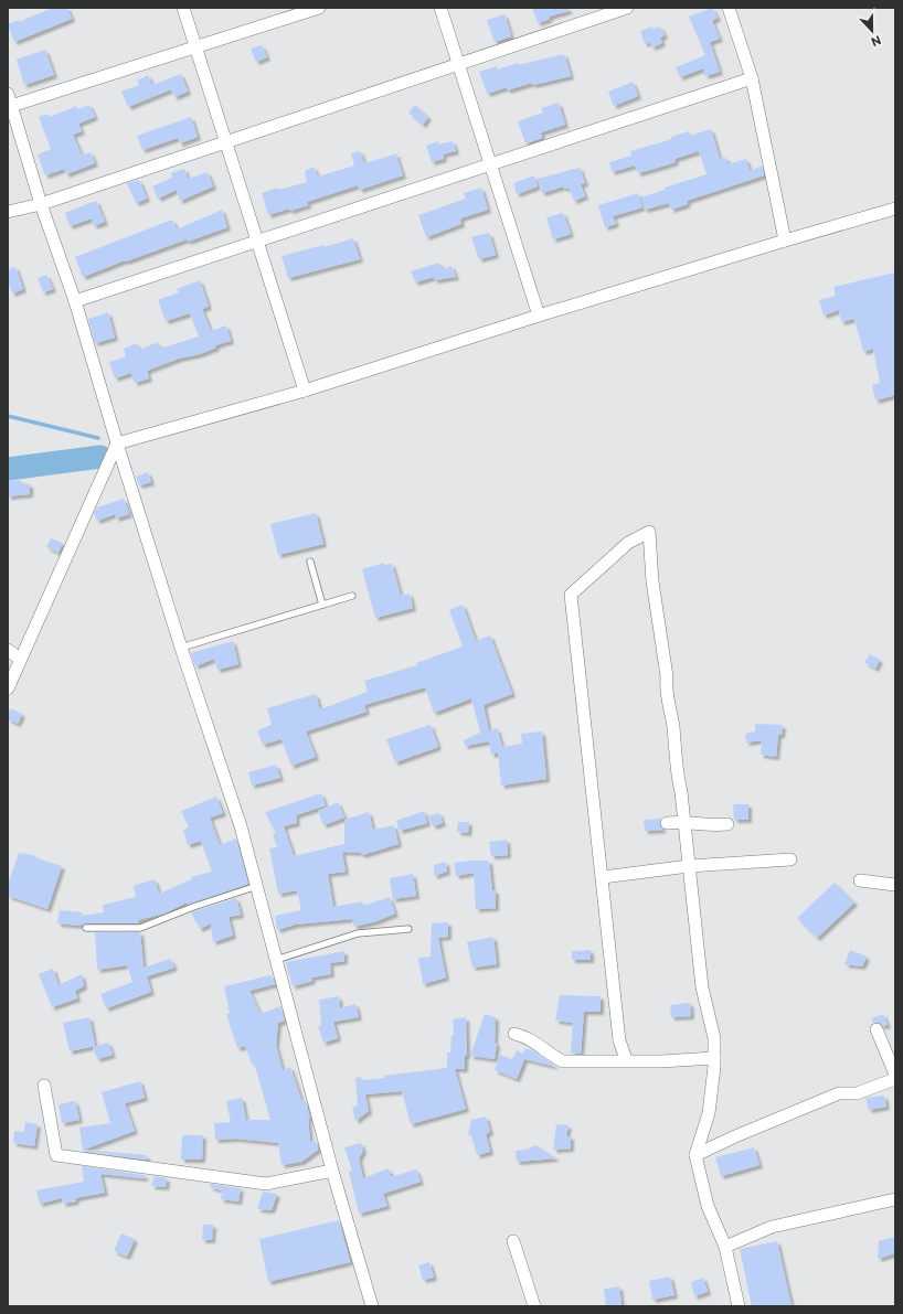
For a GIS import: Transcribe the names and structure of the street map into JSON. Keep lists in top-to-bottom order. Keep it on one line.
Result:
{"north":"bottom"}
